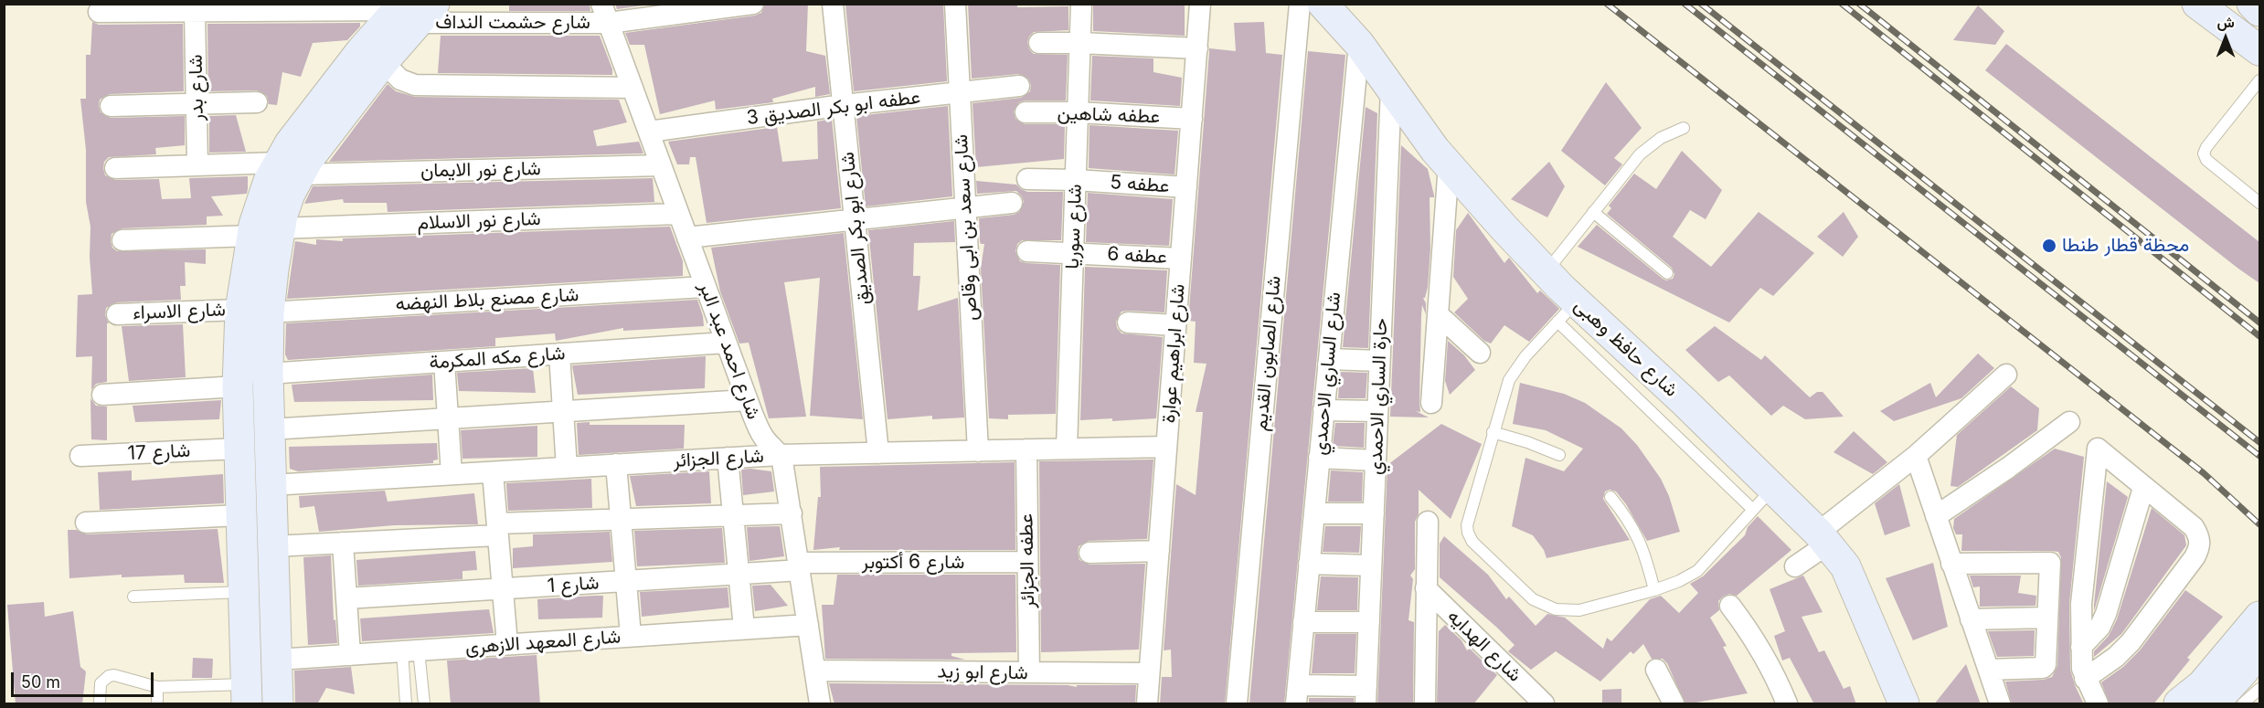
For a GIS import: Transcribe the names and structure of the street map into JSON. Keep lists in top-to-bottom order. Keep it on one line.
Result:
{"streets":{"main road":["شارع حافظ وهبى"],"street":["شارع حشمت النداف","شارع بدر","عطفه ابو بكر الصديق 3","عطفه شاهين","شارع نور الايمان","عطفه 5","شارع نور الاسلام","شارع سوريا","شارع سعد بن ابى وقاص","شارع ابو بكر الصديق","عطفه 6","شارع مصنع بلاط النهضه","شارع الاسراء","شارع احمد عبد البر","شارع ابراهيم عوارة","شارع الصابون القديم","شارع مكه المكرمة","شارع الساري الاحمدي","حارة الساري الاحمدي","شارع 17","شارع الجزائر","عطفه الجزائر","شارع 6 أكتوبر","شارع 1","شارع المعهد الازهرى","شارع الهدايه","شارع ابو زيد"]},"crossings":[["شارع حشمت النداف","شارع بدر"],["شارع حشمت النداف","شارع احمد عبد البر"],["شارع بدر","شارع نور الايمان"],["عطفه ابو بكر الصديق 3","شارع سعد بن ابى وقاص"],["عطفه ابو بكر الصديق 3","شارع ابو بكر الصديق"],["عطفه ابو بكر الصديق 3","شارع احمد عبد البر"],["عطفه شاهين","شارع سوريا"],["عطفه شاهين","شارع ابراهيم عوارة"],["شارع نور الايمان","شارع احمد عبد البر"],["عطفه 5","شارع سوريا"],["عطفه 5","شارع ابراهيم عوارة"],["شارع نور الاسلام","شارع احمد عبد البر"],["شارع سوريا","عطفه 6"],["شارع سوريا","شارع الجزائر"],["شارع سعد بن ابى وقاص","شارع الجزائر"],["شارع ابو بكر الصديق","شارع الجزائر"],["عطفه 6","شارع ابراهيم عوارة"],["شارع مصنع بلاط النهضه","شارع الاسراء"],["شارع مصنع بلاط النهضه","شارع احمد عبد البر"],["شارع حافظ وهبى","شارع الساري الاحمدي"],["شارع حافظ وهبى","حارة الساري الاحمدي"],["شارع احمد عبد البر","شارع مكه المكرمة"],["شارع احمد عبد البر","شارع الجزائر"],["شارع احمد عبد البر","شارع 6 أكتوبر"],["شارع احمد عبد البر","شارع 1"],["شارع احمد عبد البر","شارع المعهد الازهرى"],["شارع احمد عبد البر","شارع ابو زيد"],["شارع ابراهيم عوارة","شارع الجزائر"],["شارع ابراهيم عوارة","شارع ابو زيد"],["شارع الجزائر","عطفه الجزائر"],["عطفه الجزائر","شارع 6 أكتوبر"],["عطفه الجزائر","شارع ابو زيد"],["شارع 6 أكتوبر","شارع 1"]],"places":["محطة قطار طنطا"],"scale_bar":"50 m","north":"top"}
